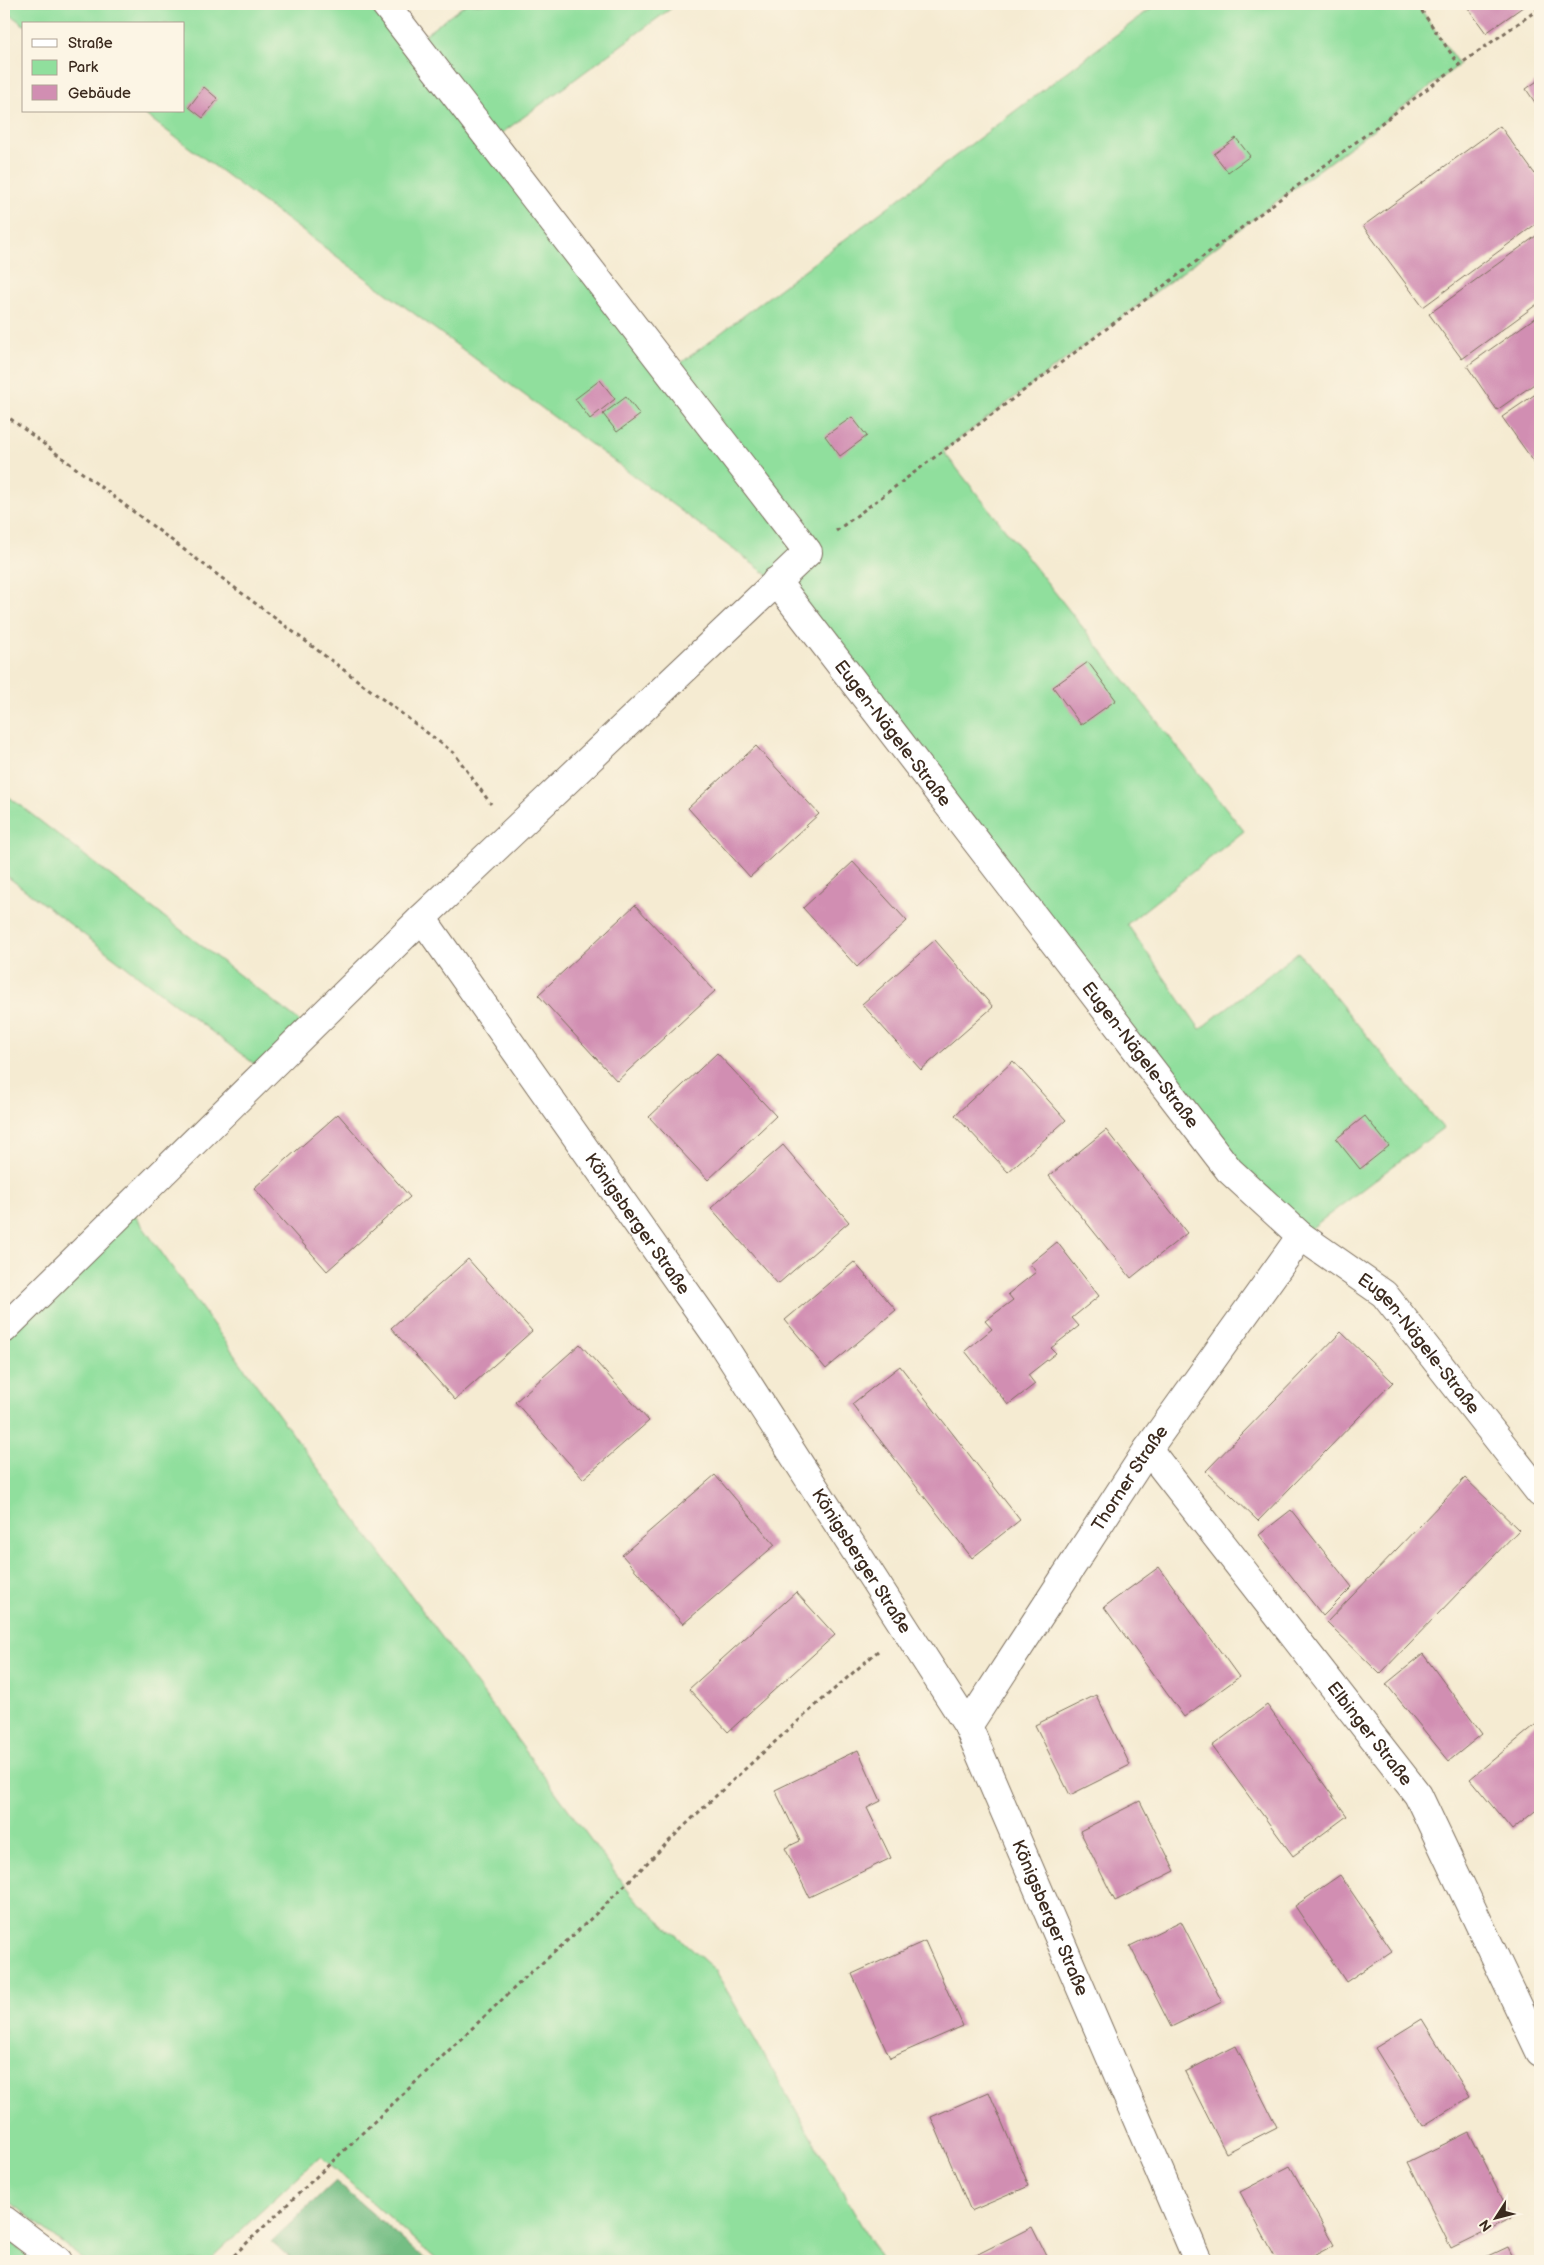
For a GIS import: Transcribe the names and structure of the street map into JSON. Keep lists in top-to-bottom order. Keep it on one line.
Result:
{"streets":{"street":["Eugen-Nägele-Straße","Königsberger Straße","Thorner Straße","Elbinger Straße"]},"crossings":[["Eugen-Nägele-Straße","Thorner Straße"],["Königsberger Straße","Thorner Straße"],["Thorner Straße","Elbinger Straße"]],"legend":["Straße","Park","Gebäude"],"north":"bottom left"}
